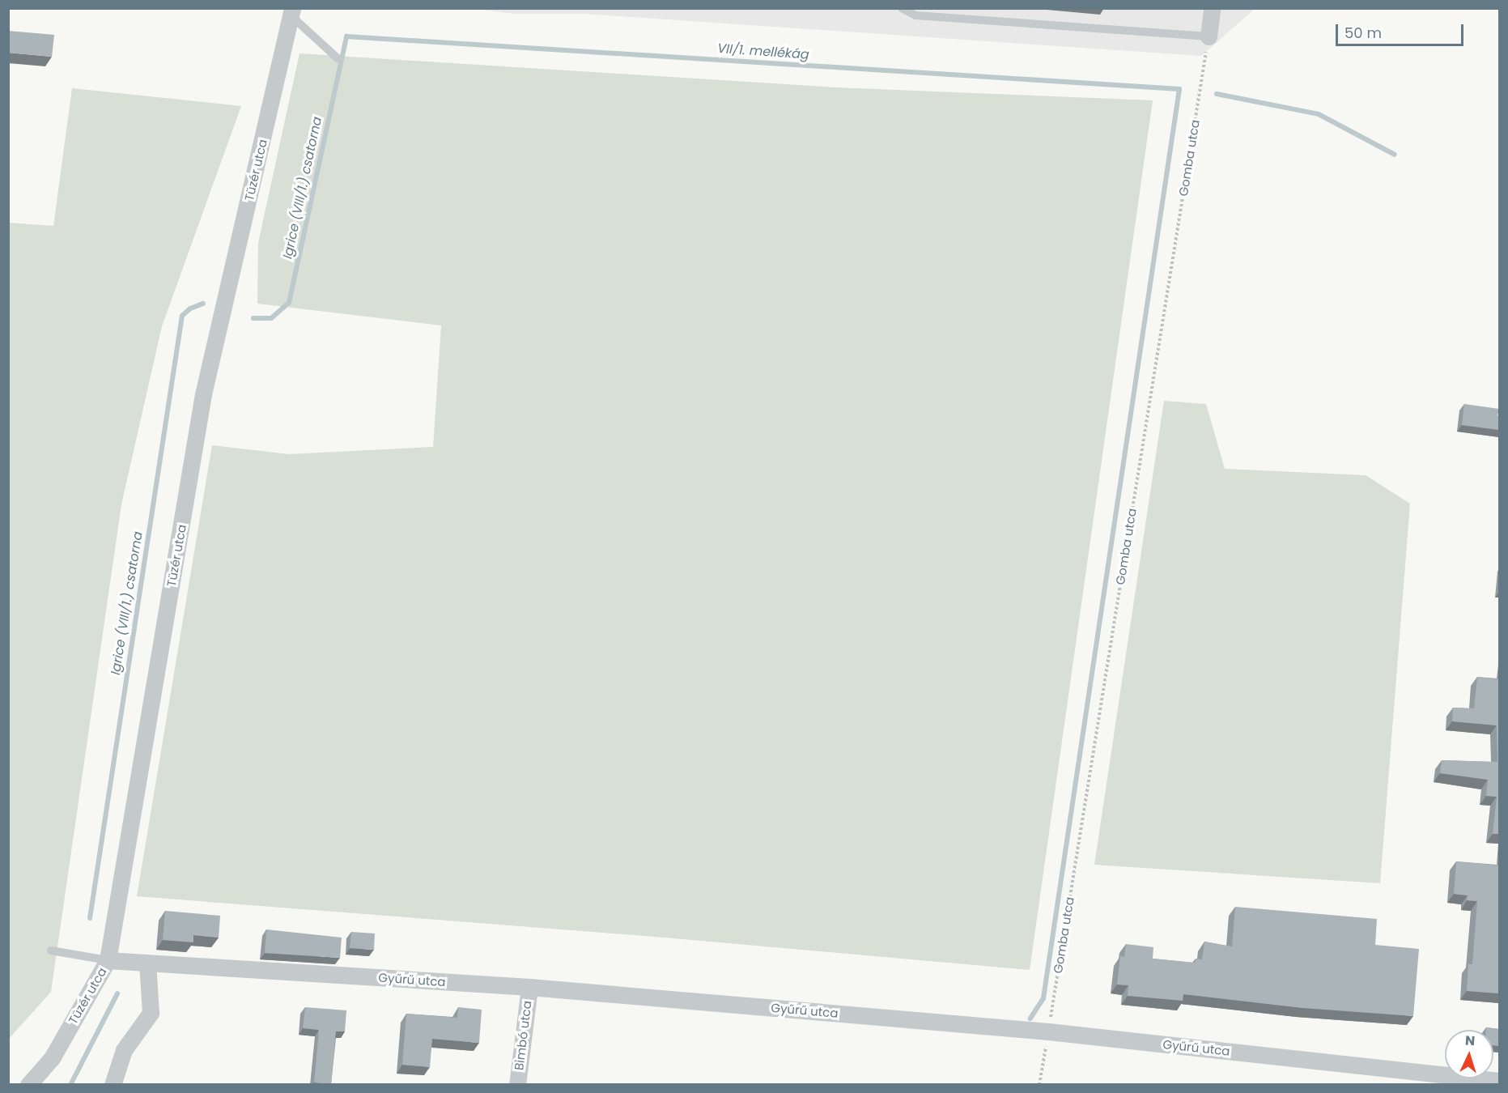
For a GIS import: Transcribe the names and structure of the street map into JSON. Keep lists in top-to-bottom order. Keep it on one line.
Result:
{"streets":{"street":["Tüzér utca","Gyűrű utca","Bimbó utca"],"path":["Gomba utca"]},"crossings":[["Gomba utca","Gyűrű utca"],["Tüzér utca","Gyűrű utca"],["Gyűrű utca","Bimbó utca"]],"water":["VII/1. mellékág","Igrice (VIII/1.) csatorna"],"scale_bar":"50 m","north":"top"}
